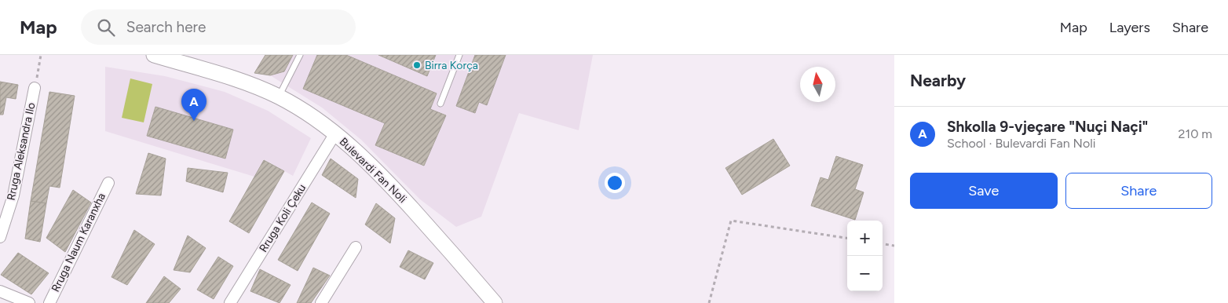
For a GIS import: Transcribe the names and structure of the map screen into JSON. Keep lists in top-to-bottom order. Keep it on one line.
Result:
{"streets":{"main road":["Bulevardi Fan Noli"],"street":["Rruga Aleksandra Ilo","Rruga Koli Çeku","Rruga Naum Karanxha"]},"crossings":[["Bulevardi Fan Noli","Rruga Koli Çeku"]],"places":["Birra Korça"],"north":"top","page":{"header":"Map","search":"Search here","nav":["Map","Layers","Share"],"heading":"Nearby","pins":"A","list":[{"mark":"A","name":"Shkolla 9-vjeçare \"Nuçi Naçi\"","note":"School · Bulevardi Fan Noli","value":"210 m"}],"buttons":["Save","Share"],"map_buttons":["+","−"]}}
